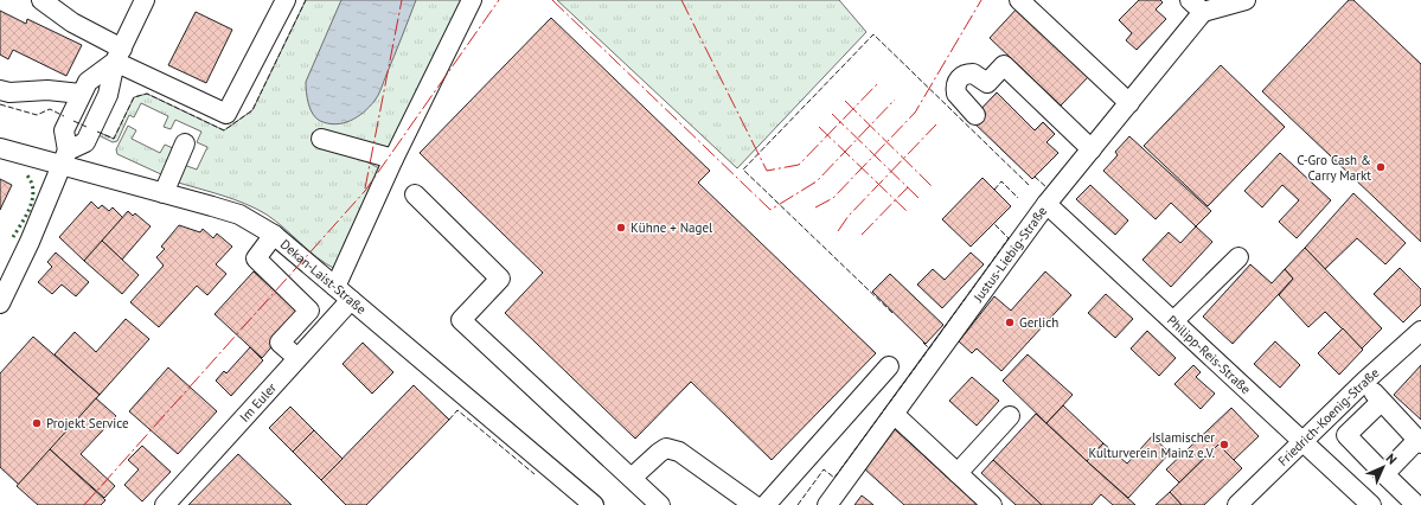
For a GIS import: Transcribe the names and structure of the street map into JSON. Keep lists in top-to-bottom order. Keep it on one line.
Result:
{"streets":{"street":["Justus-Liebig-Straße","Dekan-Laist-Straße","Philipp-Reis-Straße","Im Euler","Friedrich-Koenig-Straße"]},"crossings":[["Justus-Liebig-Straße","Philipp-Reis-Straße"],["Dekan-Laist-Straße","Im Euler"],["Philipp-Reis-Straße","Friedrich-Koenig-Straße"]],"places":["C-Gro Cash & Carry Markt","Kühne + Nagel","Gerlich","Projekt Service","Islamischer Kulturverein Mainz e.V."],"north":"top right"}
